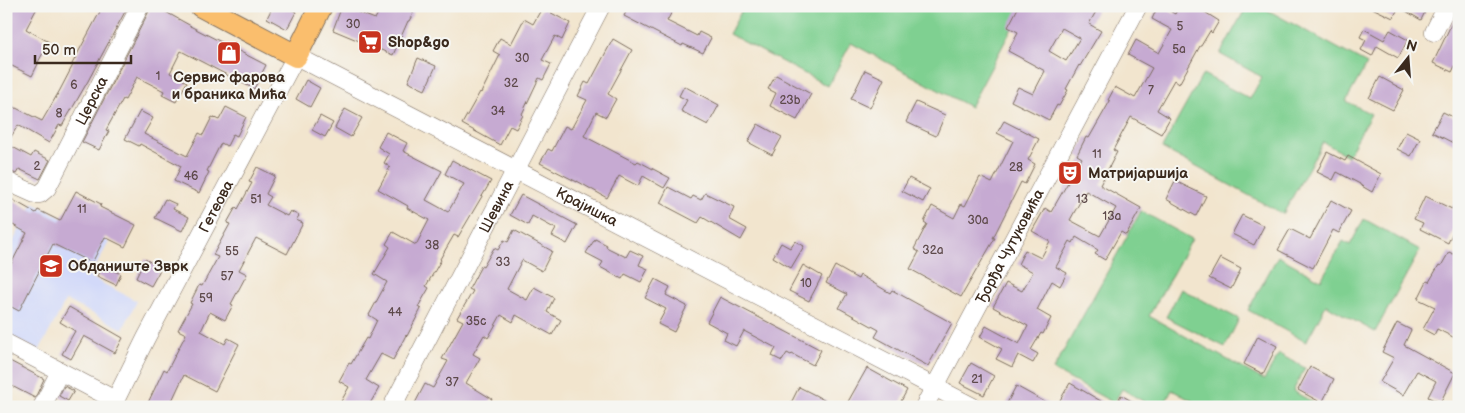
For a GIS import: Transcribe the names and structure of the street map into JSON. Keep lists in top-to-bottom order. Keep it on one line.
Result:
{"streets":{"main road":["Гетеова","Крајишка"],"street":["Церска","Шевина","Ђорђа Чутуковића"]},"crossings":[["Гетеова","Крајишка"],["Шевина","Крајишка"],["Крајишка","Ђорђа Чутуковића"]],"places":{"supermarket":["Shop&go"],"shop":["Сервис фарова и браника Мића"],"theatre":["Матријаршија"],"school or university":["Обданиште Зврк"]},"house_numbers":["30","5","5a","30","1","32","6","7","23b","34","8","11","2","28","46","51","13","11","13a","30a","38","32a","55","33","57","10","59","44","35c","21","37"],"scale_bar":"50 m","north":"top"}
